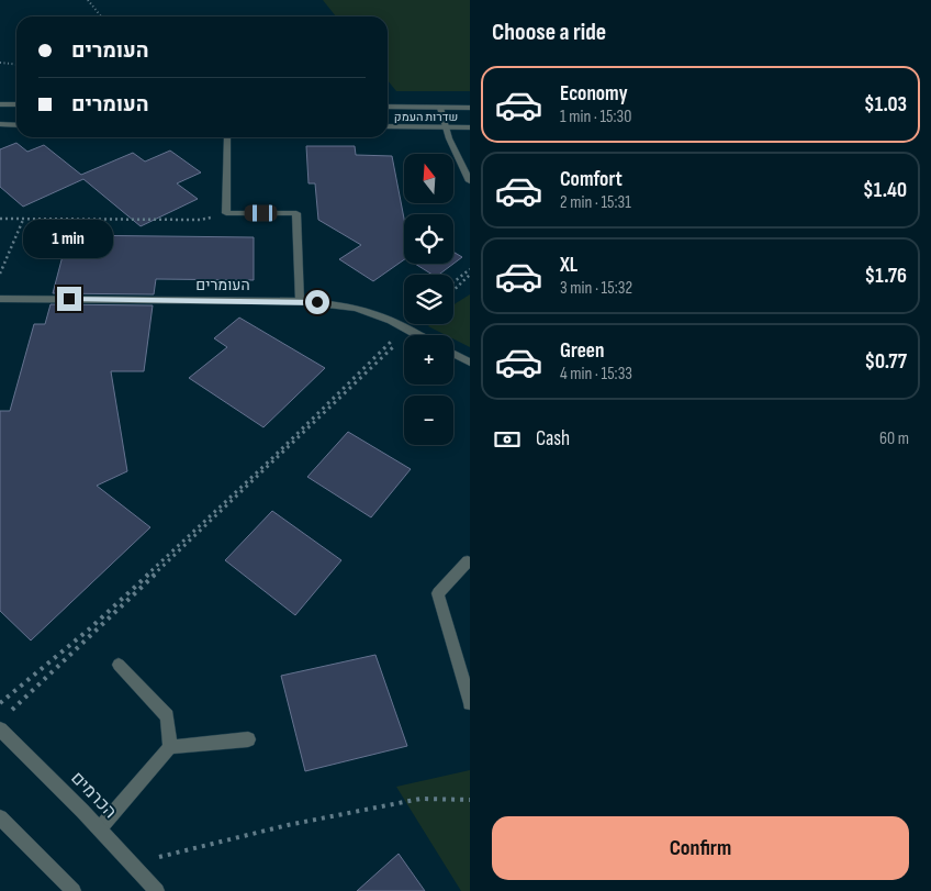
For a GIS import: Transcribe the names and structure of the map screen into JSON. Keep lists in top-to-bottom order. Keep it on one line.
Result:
{"streets":{"street":["שדרות העמק","העומרים","הכרמים"]},"north":"top","page":{"heading":"Choose a ride","banner":["העומרים","העומרים"],"list":[{"name":"Economy","note":"1 min · 15:30","value":"$1.03"},{"name":"Comfort","note":"2 min · 15:31","value":"$1.40"},{"name":"XL","note":"3 min · 15:32","value":"$1.76"},{"name":"Green","note":"4 min · 15:33","value":"$0.77"}],"map_buttons":["+","−"],"bubble":"1 min","pay":["Cash","60 m"],"buttons":"Confirm"}}
